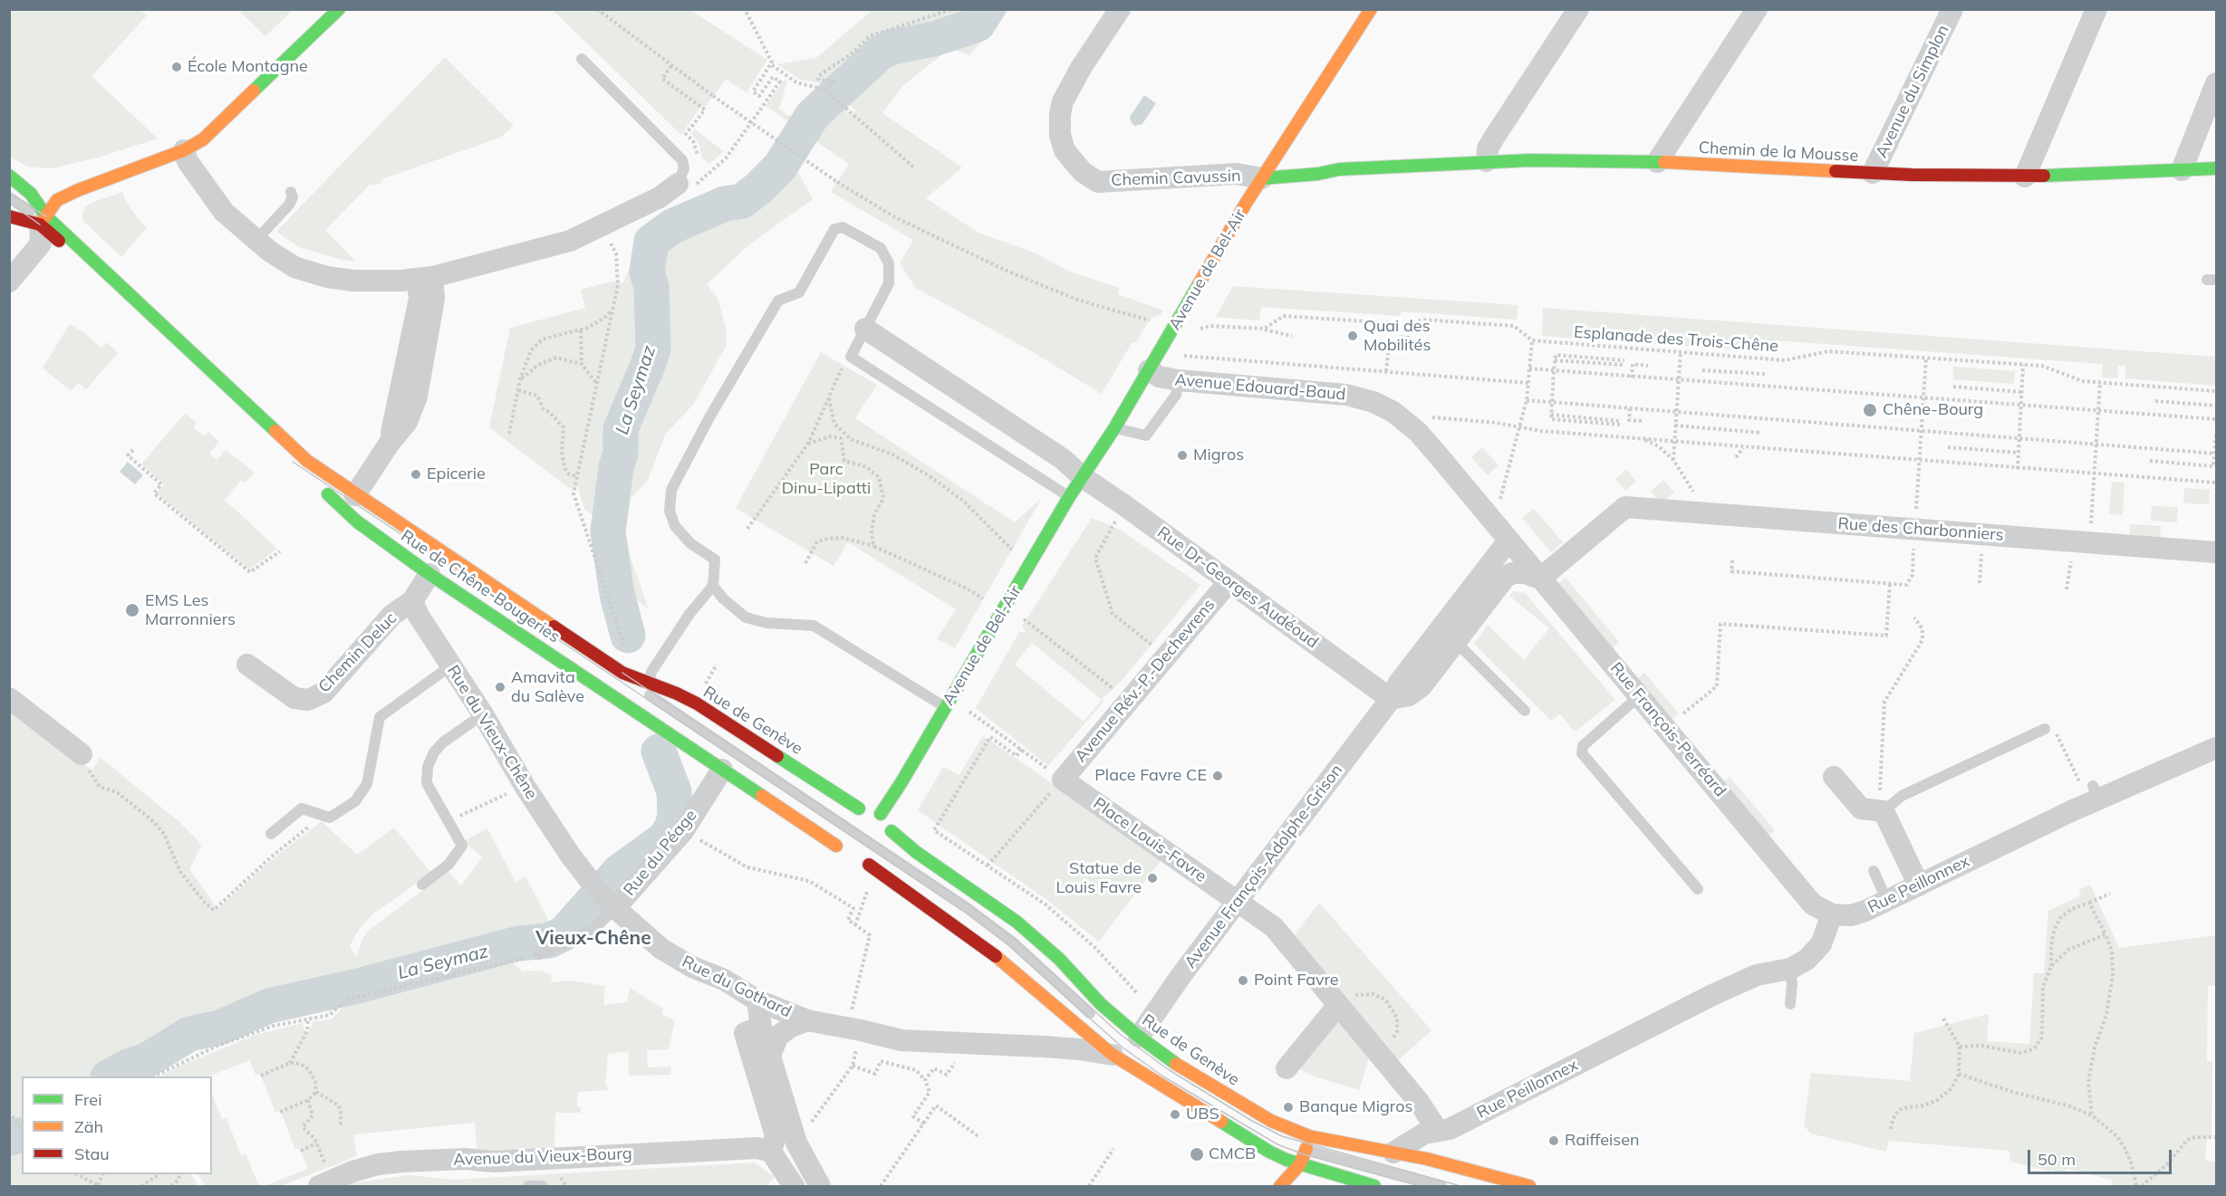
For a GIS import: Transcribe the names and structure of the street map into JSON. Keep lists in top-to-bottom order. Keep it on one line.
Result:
{"streets":{"main road":["Chemin de la Mousse","Avenue de Bel-Air","Rue de Chêne-Bougeries","Rue de Genève"],"street":["Avenue du Simplon","Chemin Cavussin","Avenue Edouard-Baud","Rue des Charbonniers","Rue Dr-Georges Audéoud","Chemin Deluc","Avenue Rév.-P.-Dechevrens","Rue François-Perréard","Rue du Vieux-Chêne","Place Louis-Favre","Rue du Péage","Avenue François-Adolphe-Grison","Rue Peillonnex","Rue du Gothard","Avenue du Vieux-Bourg"],"path":["Esplanade des Trois-Chêne"]},"crossings":[["Avenue du Simplon","Chemin de la Mousse"],["Chemin de la Mousse","Chemin Cavussin"],["Chemin de la Mousse","Avenue de Bel-Air"],["Chemin Cavussin","Avenue de Bel-Air"],["Avenue de Bel-Air","Avenue Edouard-Baud"],["Avenue de Bel-Air","Rue Dr-Georges Audéoud"],["Avenue de Bel-Air","Rue de Genève"],["Avenue Edouard-Baud","Rue François-Perréard"],["Avenue Edouard-Baud","Avenue François-Adolphe-Grison"],["Rue des Charbonniers","Rue François-Perréard"],["Rue de Chêne-Bougeries","Rue de Genève"],["Rue Dr-Georges Audéoud","Avenue Rév.-P.-Dechevrens"],["Rue Dr-Georges Audéoud","Avenue François-Adolphe-Grison"],["Chemin Deluc","Rue du Vieux-Chêne"],["Avenue Rév.-P.-Dechevrens","Place Louis-Favre"],["Rue de Genève","Rue du Péage"],["Rue de Genève","Avenue François-Adolphe-Grison"],["Rue de Genève","Rue Peillonnex"],["Rue de Genève","Rue du Gothard"],["Rue François-Perréard","Avenue François-Adolphe-Grison"],["Rue François-Perréard","Rue Peillonnex"],["Rue du Vieux-Chêne","Rue du Péage"],["Rue du Vieux-Chêne","Rue du Gothard"],["Place Louis-Favre","Avenue François-Adolphe-Grison"],["Place Louis-Favre","Rue Peillonnex"],["Rue du Péage","Rue du Gothard"],["Avenue François-Adolphe-Grison","Rue du Gothard"]],"districts":["Vieux-Chêne"],"water":["La Seymaz"],"parks":["Parc Dinu-Lipatti"],"places":["École Montagne","Quai des Mobilités","Chêne-Bourg","Migros","Epicerie","EMS Les Marronniers","Amavita du Salève","Place Favre CE","Statue de Louis Favre","Point Favre","Banque Migros","UBS","Raiffeisen","CMCB"],"legend":["Frei","Zäh","Stau"],"scale_bar":"50 m"}
